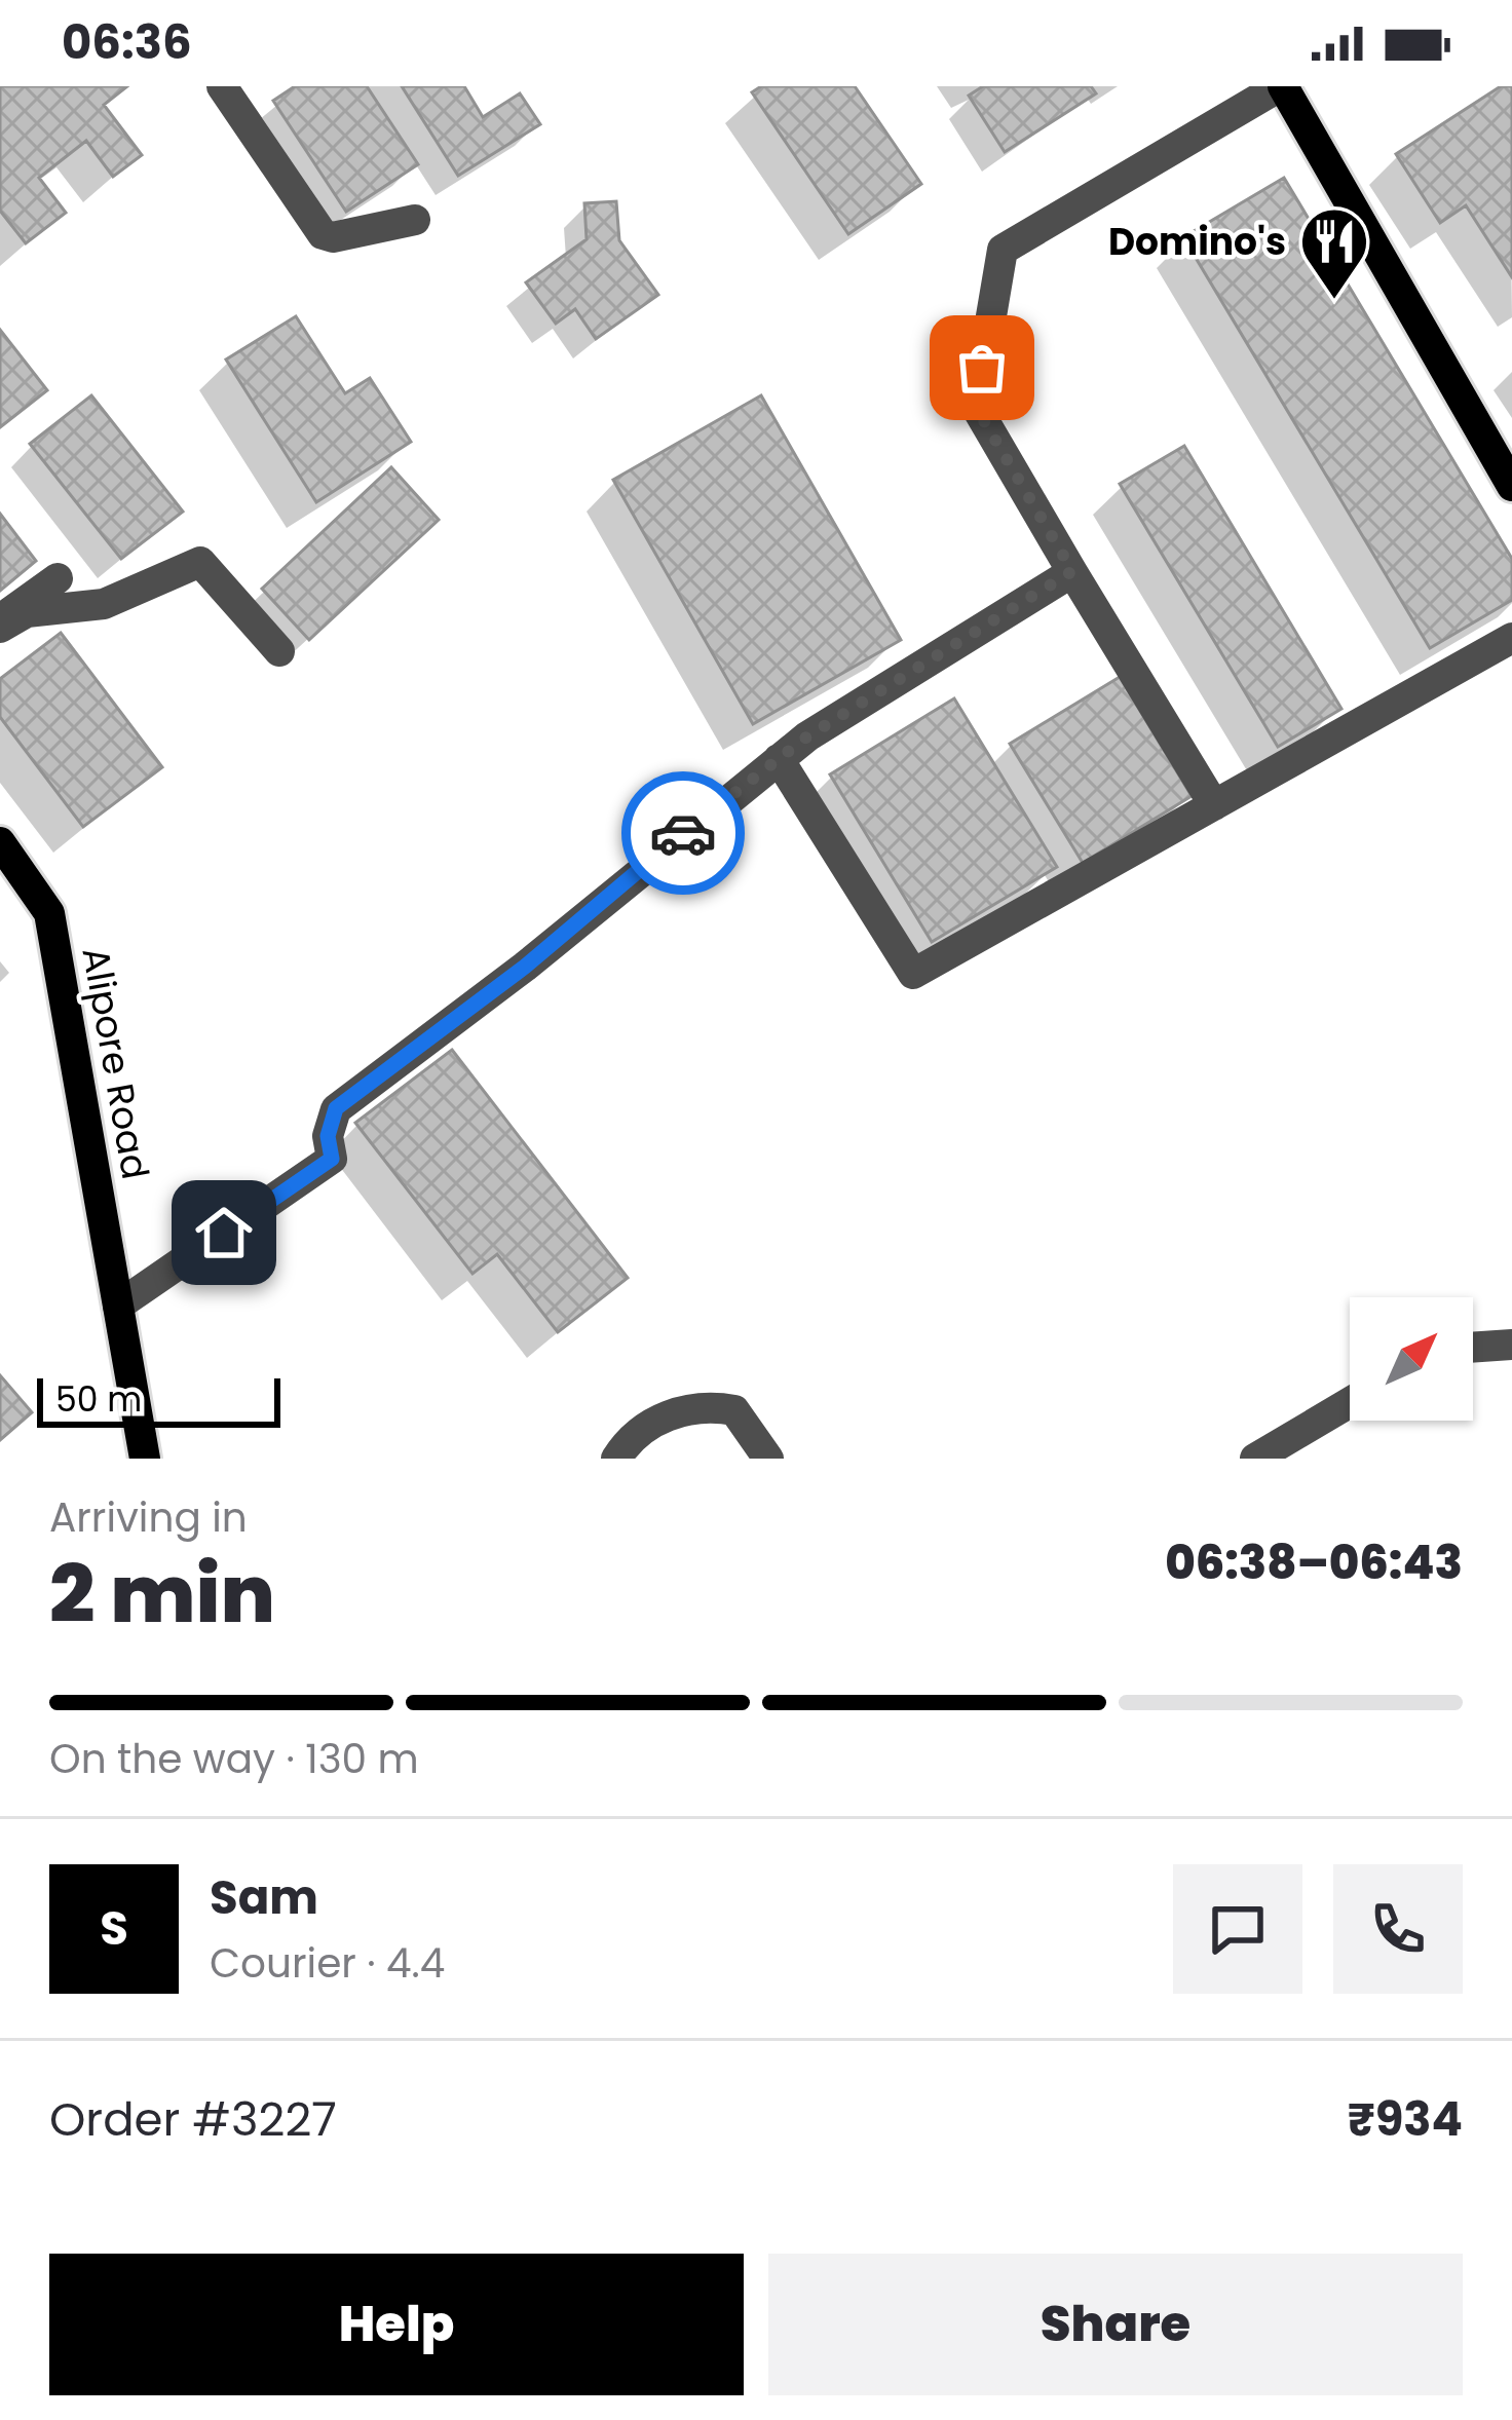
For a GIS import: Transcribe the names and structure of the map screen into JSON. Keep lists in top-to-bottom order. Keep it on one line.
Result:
{"streets":{"main road":["Alipore Road"]},"places":{"restaurant":["Domino's"]},"scale_bar":"50 m","north":"top right","page":{"status":"06:36","scale":"50 m","heading":["2 min","Arriving in","06:38–06:43"],"panel":["Sam","Courier · 4.4","Order #3227","₹934"],"bar":"On the way · 130 m","round":"S","buttons":["Help","Share"]}}
